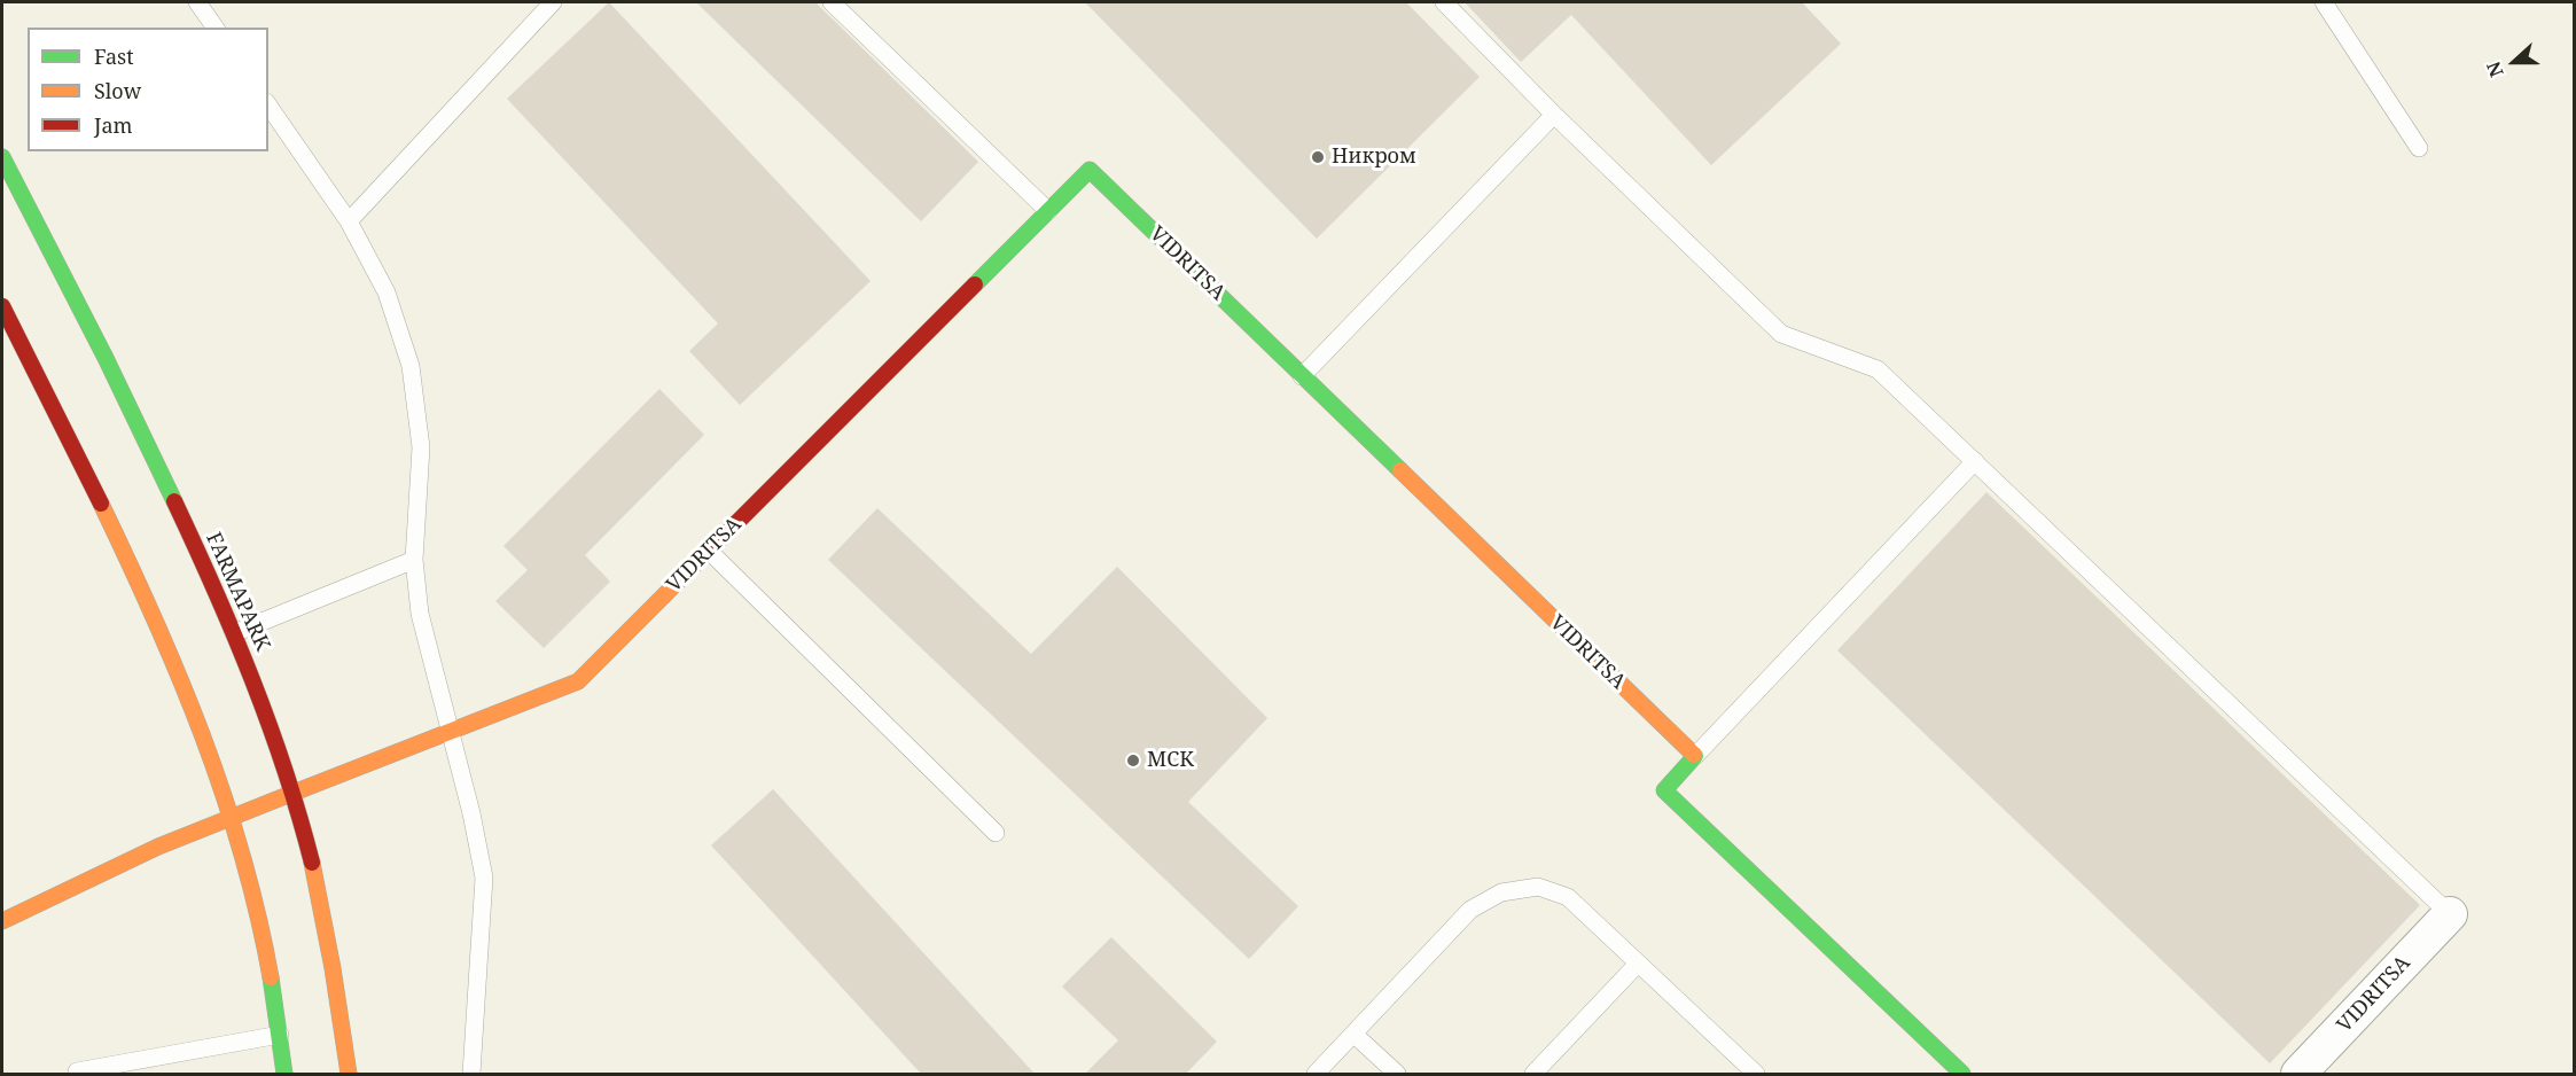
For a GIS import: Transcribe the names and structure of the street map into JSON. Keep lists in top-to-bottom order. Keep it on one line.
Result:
{"streets":{"main road":["VIDRITSA","FARMAPARK"]},"crossings":[["VIDRITSA","FARMAPARK"]],"places":["Никром","МСК"],"legend":["Fast","Slow","Jam"],"north":"left"}
